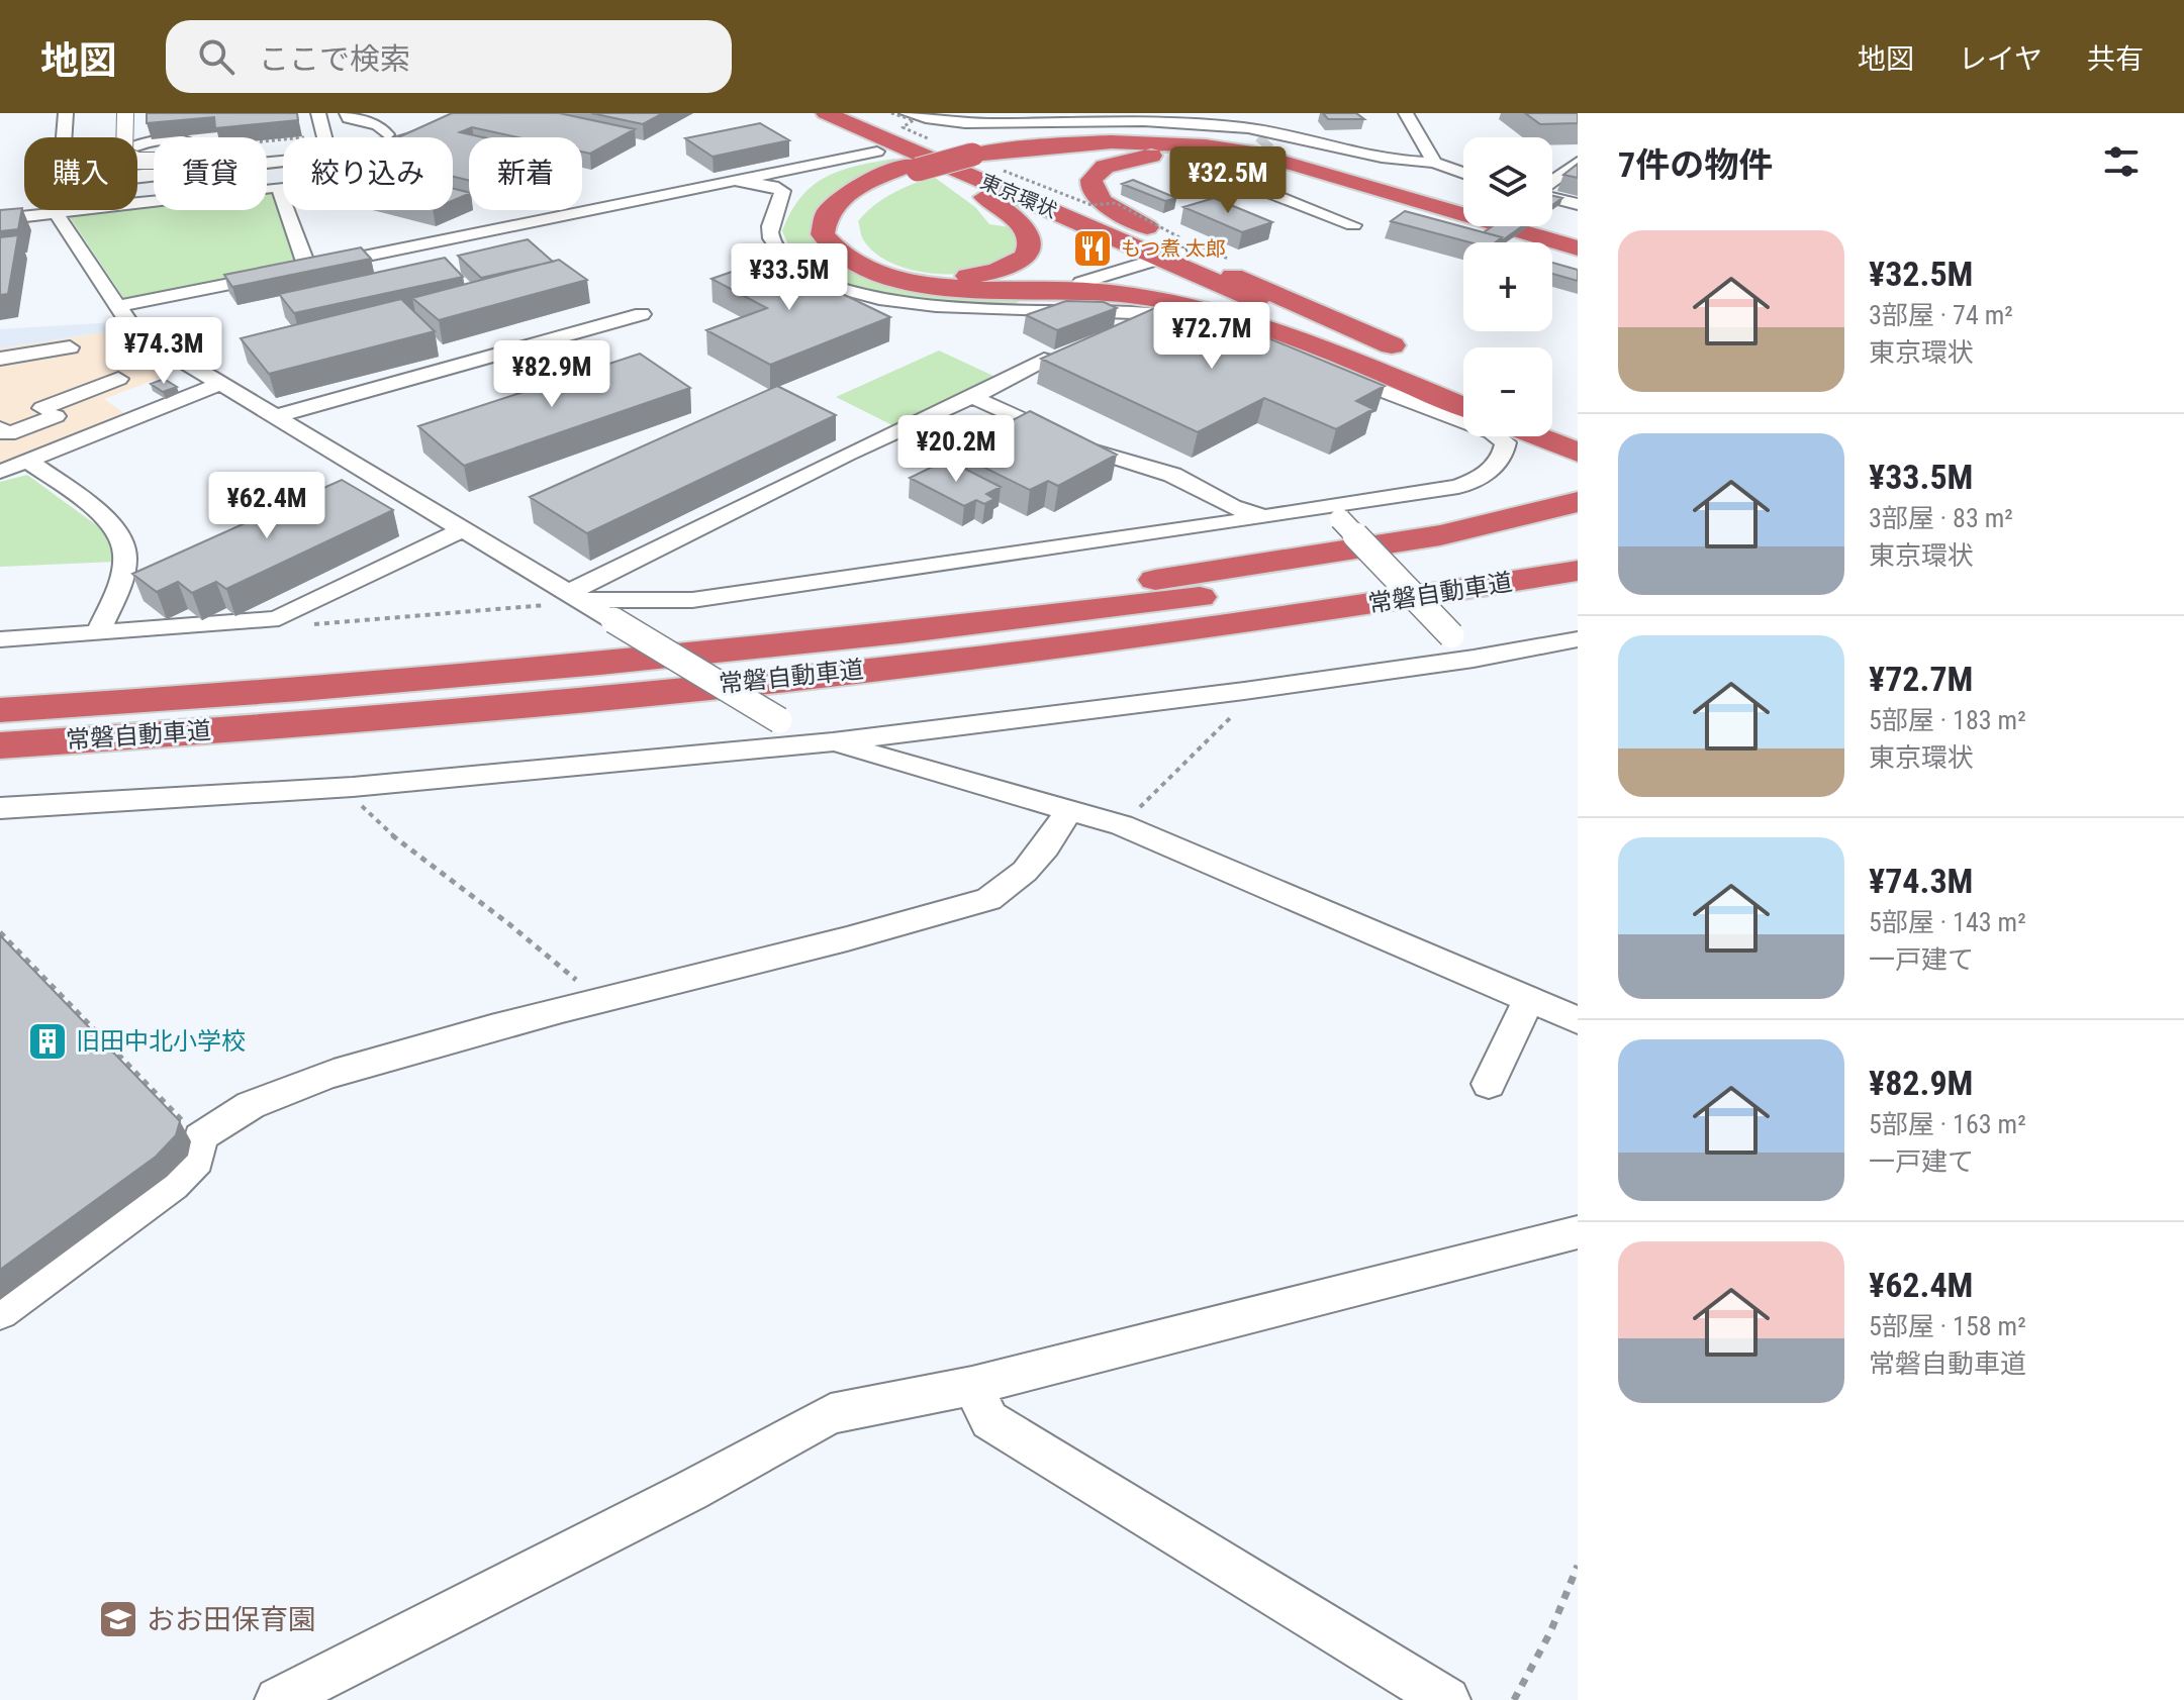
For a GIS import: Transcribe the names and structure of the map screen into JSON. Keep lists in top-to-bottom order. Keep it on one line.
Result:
{"streets":{"highway":["東京環状","常磐自動車道"]},"places":{"restaurant":["もつ煮 太郎"],"building":["旧田中北小学校"],"school or university":["おお田保育園"]},"page":{"header":"地図","search":"ここで検索","nav":["地図","レイヤ","共有"],"heading":"7件の物件","map_buttons":["+","−"],"chip":["購入","賃貸","絞り込み","新着"],"price":["¥32.5M","¥33.5M","¥72.7M","¥74.3M","¥82.9M","¥20.2M","¥62.4M"],"list":[{"name":"¥32.5M","note":"3部屋 · 74 m² · 東京環状"},{"name":"¥33.5M","note":"3部屋 · 83 m² · 東京環状"},{"name":"¥72.7M","note":"5部屋 · 183 m² · 東京環状"},{"name":"¥74.3M","note":"5部屋 · 143 m² · 一戸建て"},{"name":"¥82.9M","note":"5部屋 · 163 m² · 一戸建て"},{"name":"¥62.4M","note":"5部屋 · 158 m² · 常磐自動車道"}]}}
